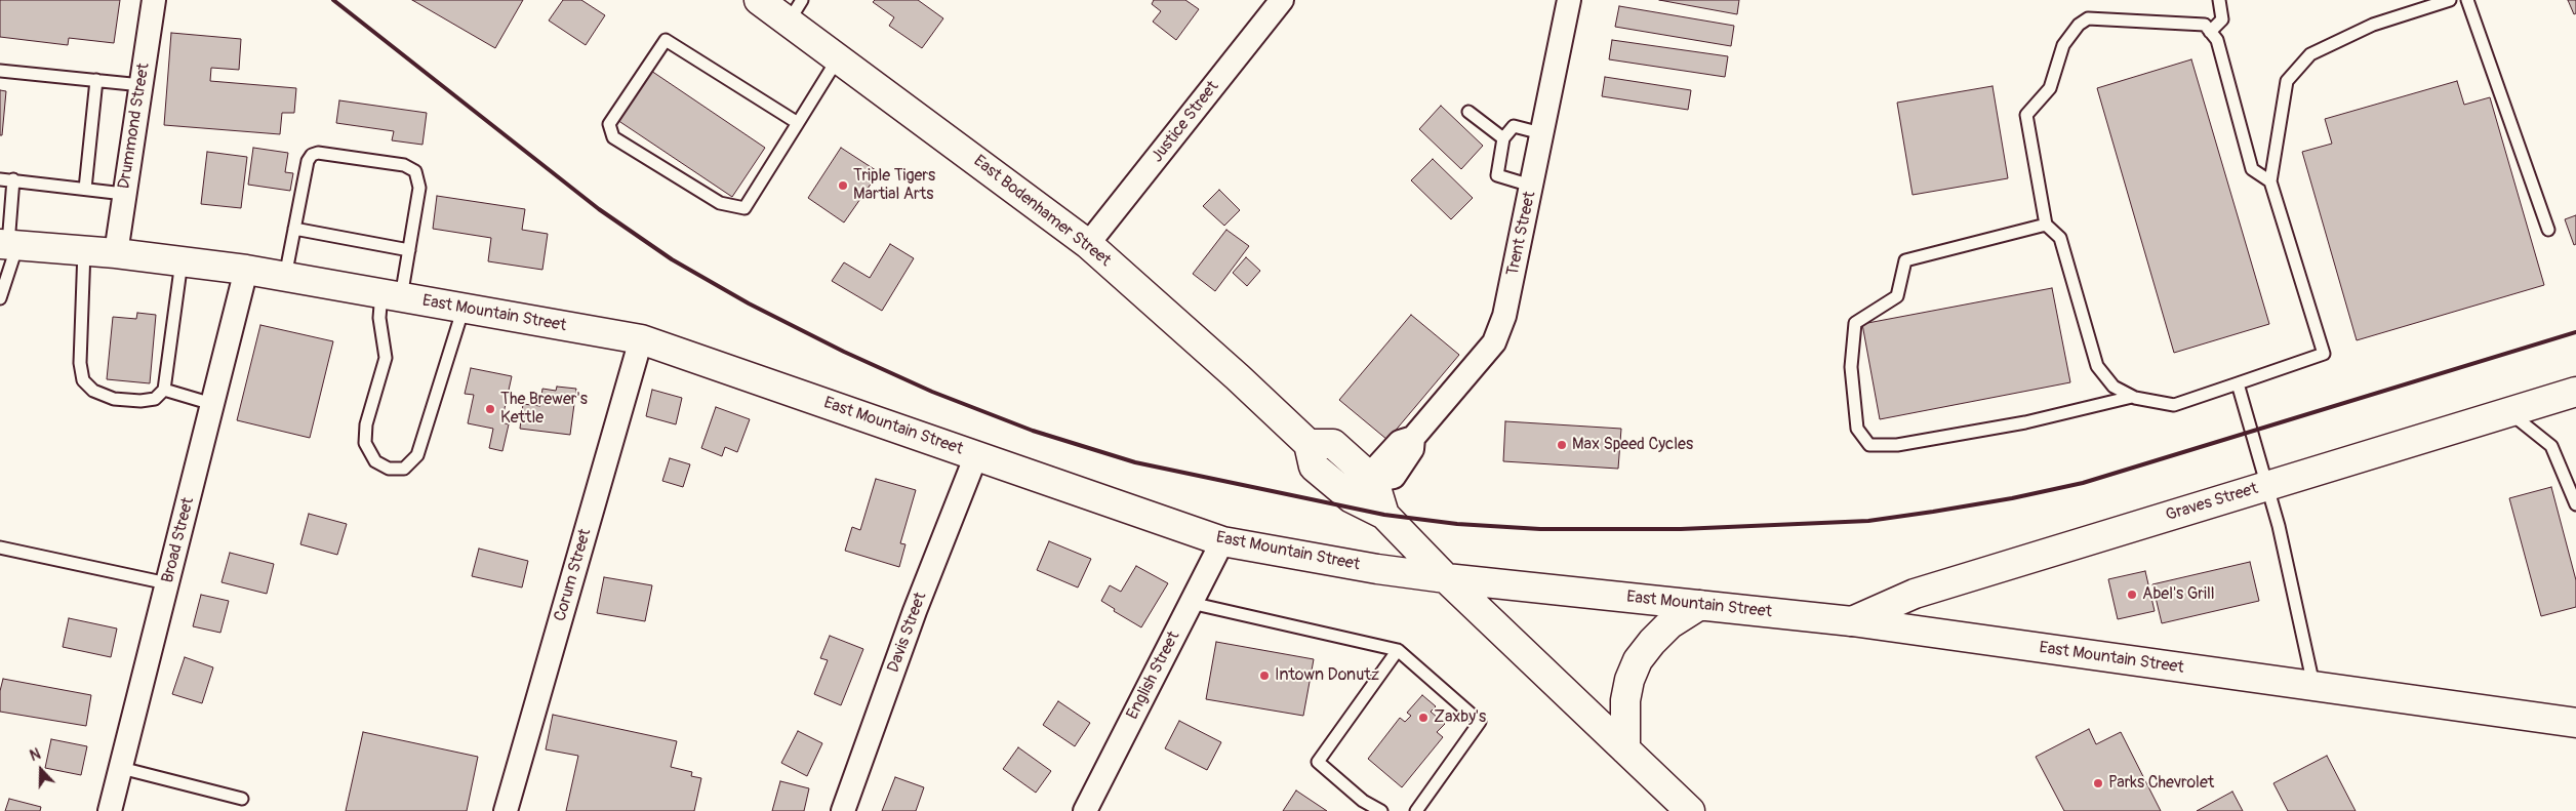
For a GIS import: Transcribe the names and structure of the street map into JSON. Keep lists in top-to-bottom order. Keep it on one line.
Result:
{"streets":{"main road":["East Bodenhamer Street","East Mountain Street","Graves Street"],"street":["Justice Street","Drummond Street","Trent Street","Broad Street","Corum Street","Davis Street","English Street"]},"crossings":[["Justice Street","East Bodenhamer Street"],["Drummond Street","East Mountain Street"],["East Mountain Street","Graves Street"],["East Mountain Street","Broad Street"],["East Mountain Street","Corum Street"],["East Mountain Street","Davis Street"],["East Mountain Street","English Street"]],"places":["Triple Tigers Martial Arts","The Brewer's Kettle","Max Speed Cycles","Abel's Grill","Intown Donutz","Zaxby's","Parks Chevrolet"],"north":"top"}
